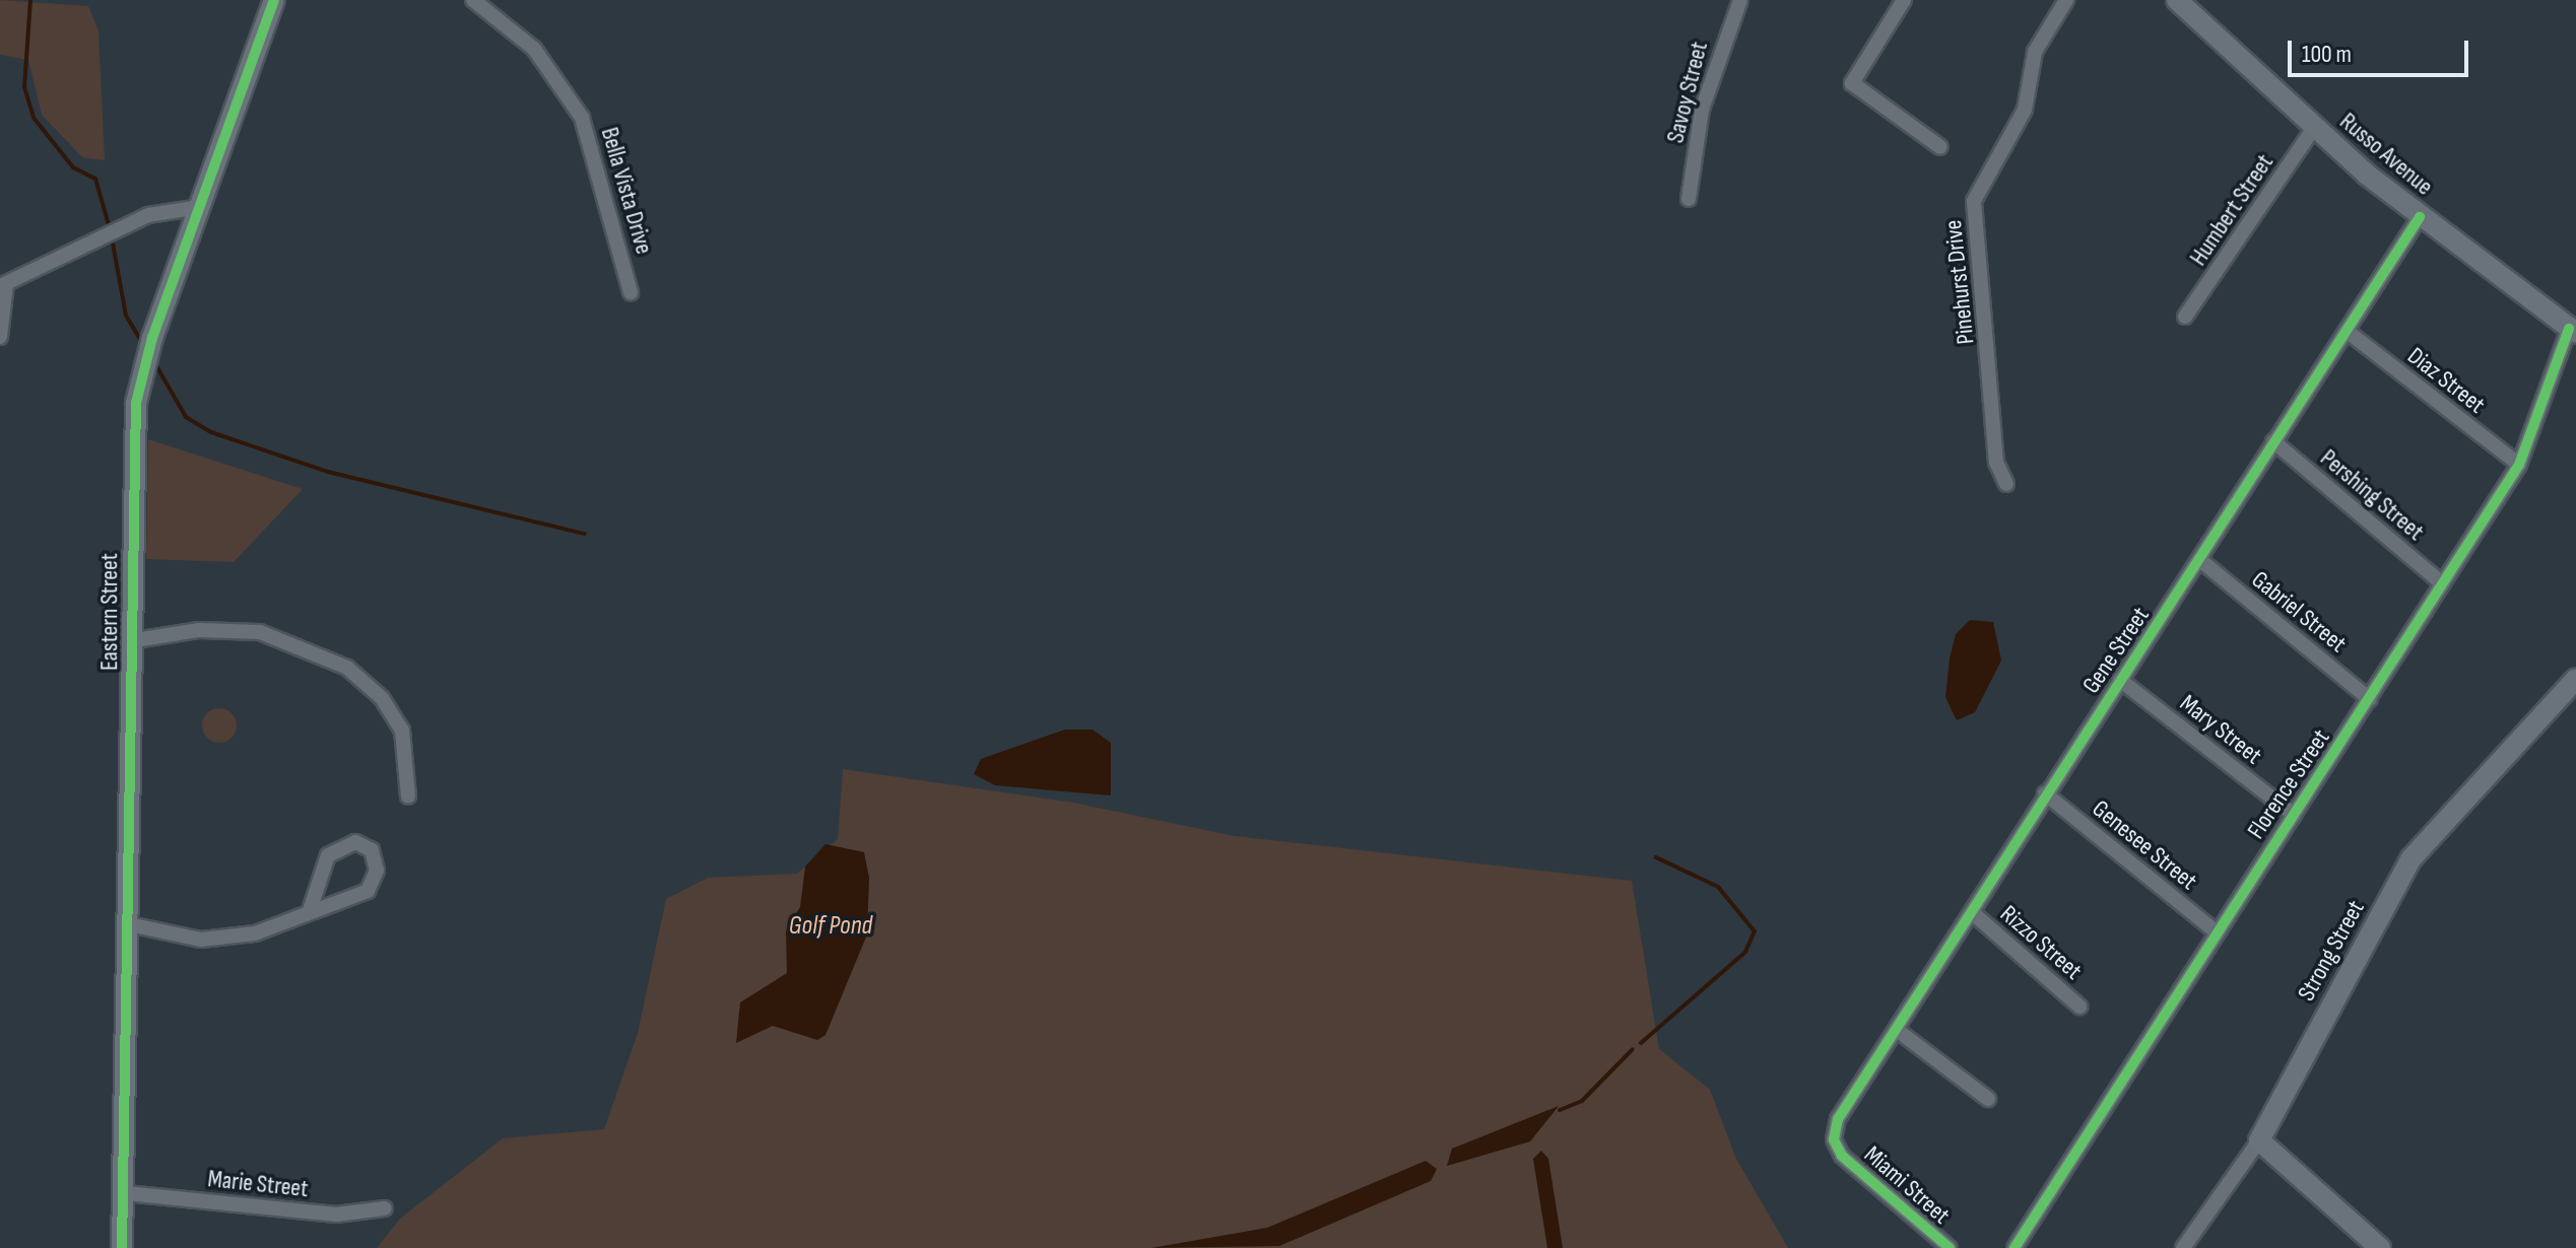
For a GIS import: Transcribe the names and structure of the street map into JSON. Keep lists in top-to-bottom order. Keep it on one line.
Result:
{"streets":{"street":["Savoy Street","Russo Avenue","Bella Vista Drive","Humbert Street","Pinehurst Drive","Diaz Street","Pershing Street","Eastern Street","Gabriel Street","Gene Street","Mary Street","Florence Street","Genesee Street","Rizzo Street","Strong Street","Marie Street","Miami Street"]},"crossings":[["Russo Avenue","Humbert Street"],["Russo Avenue","Gene Street"],["Russo Avenue","Florence Street"],["Diaz Street","Gene Street"],["Diaz Street","Florence Street"],["Pershing Street","Gene Street"],["Pershing Street","Florence Street"],["Eastern Street","Marie Street"],["Gabriel Street","Gene Street"],["Gabriel Street","Florence Street"],["Gene Street","Mary Street"],["Gene Street","Genesee Street"],["Gene Street","Rizzo Street"],["Gene Street","Miami Street"],["Mary Street","Florence Street"],["Florence Street","Genesee Street"]],"water":["Golf Pond"],"scale_bar":"100 m"}
